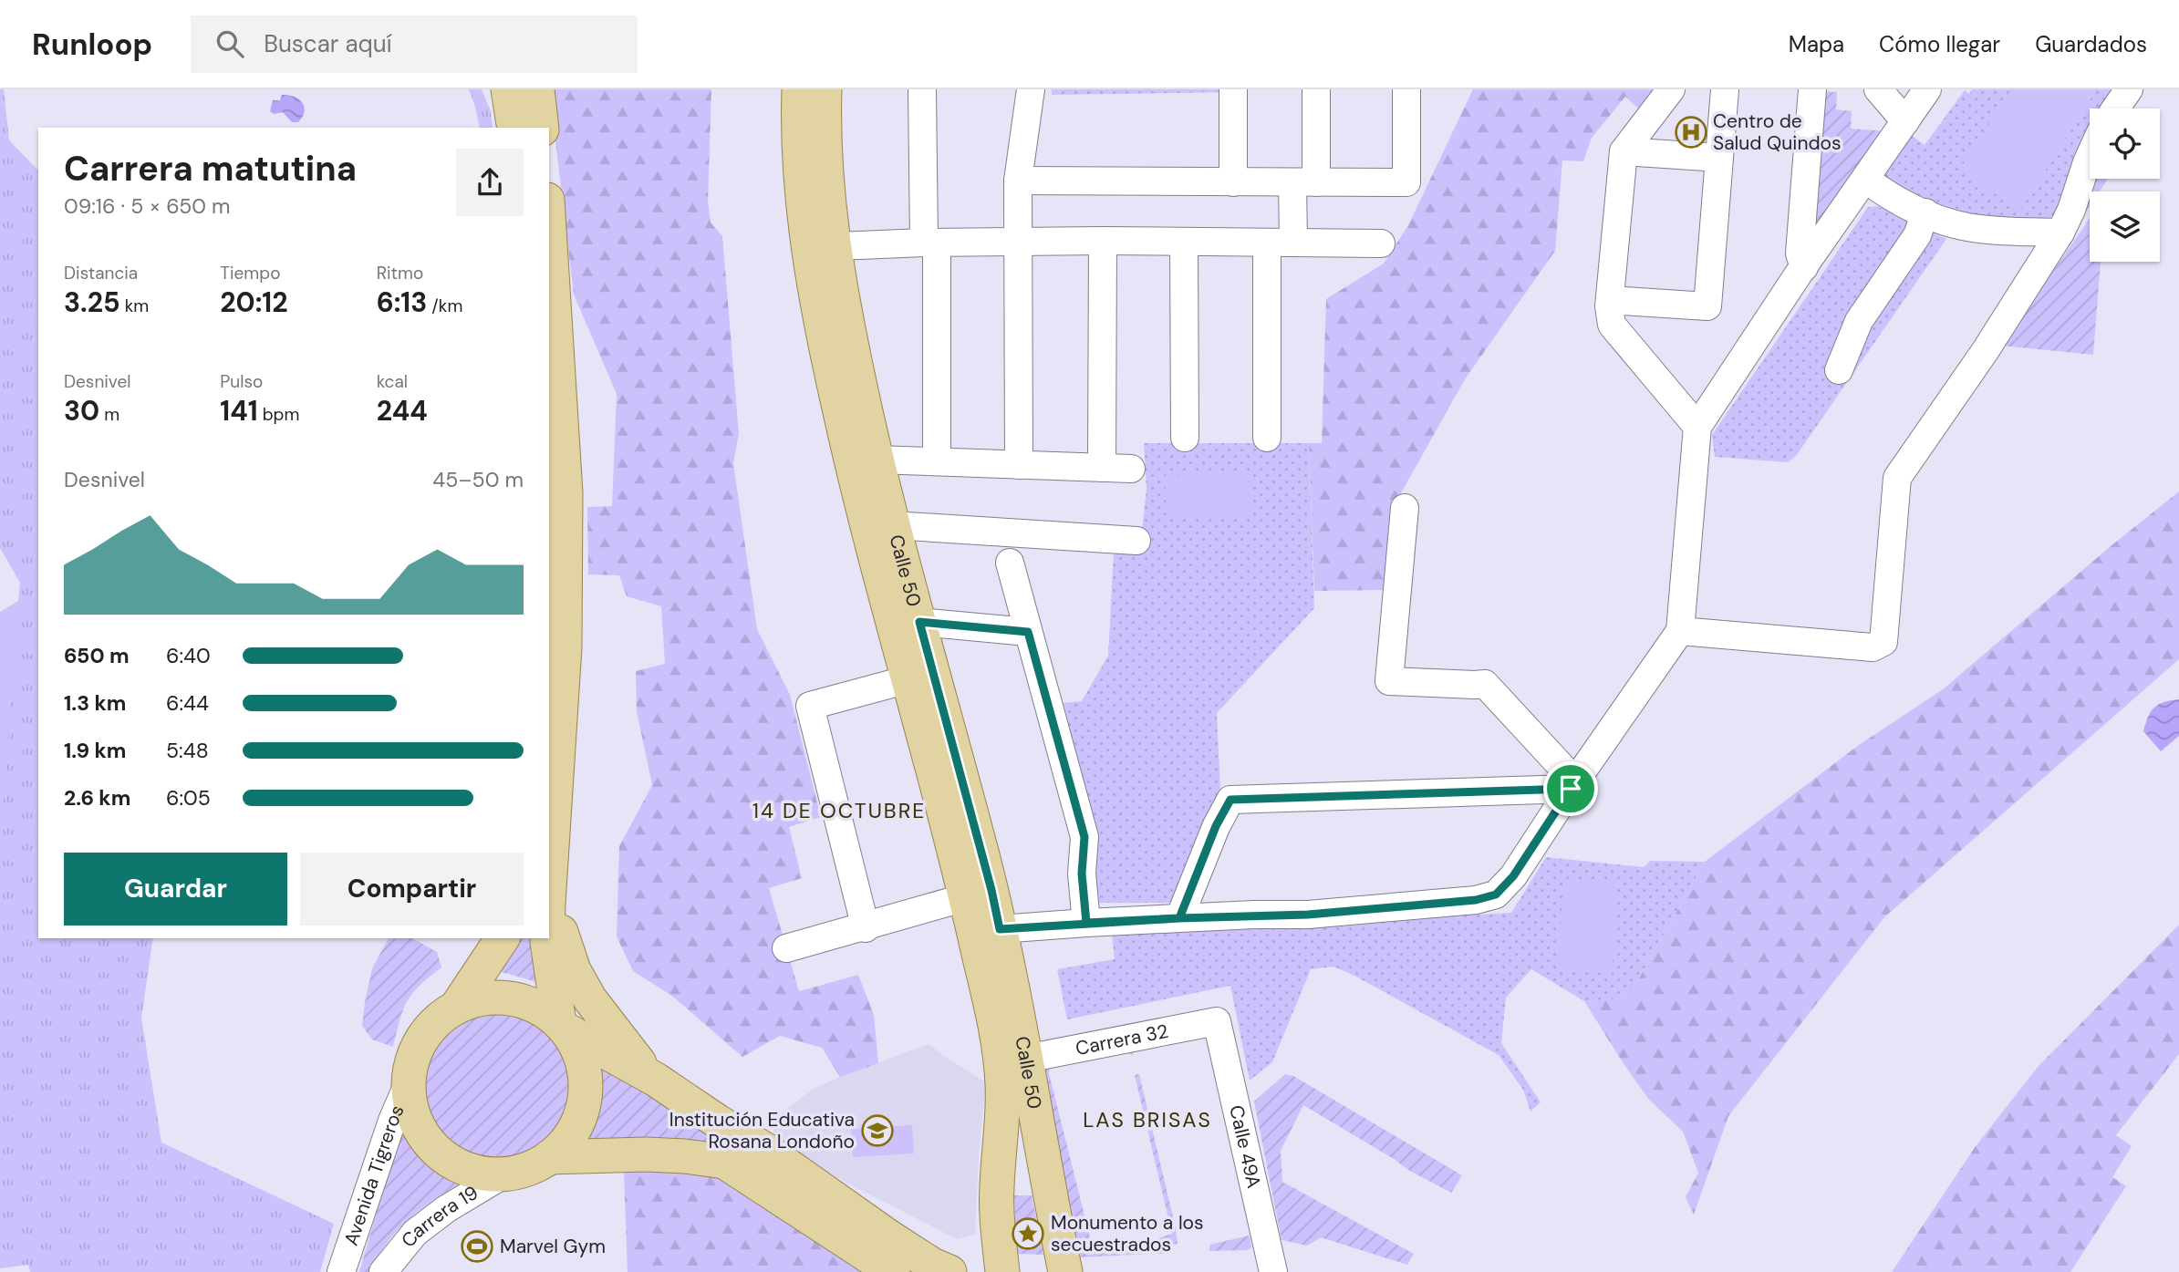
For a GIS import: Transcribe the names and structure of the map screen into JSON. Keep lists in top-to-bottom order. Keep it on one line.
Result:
{"streets":{"main road":["Calle 50"],"street":["Carrera 32","Calle 49A","Avenida Tigreros","Carrera 19"]},"crossings":[["Calle 50","Carrera 32"],["Carrera 32","Calle 49A"],["Avenida Tigreros","Carrera 19"]],"districts":["14 DE OCTUBRE","LAS BRISAS"],"places":{"hospital":["Centro de Salud Quindos"],"school or university":["Institución Educativa Rosana Londoño"],"place":["Monumento a los secuestrados"],"sports":["Marvel Gym"]},"page":{"header":"Runloop","search":"Buscar aquí","nav":["Mapa","Cómo llegar","Guardados"],"heading":["Carrera matutina","09:16 · 5 × 650 m"],"stats":[["Distancia","3.25 km"],["Tiempo","20:12"],["Ritmo","6:13 /km"],["Desnivel","30 m"],["Pulso","141 bpm"],["kcal","244"]],"chart":["Desnivel","45–50 m"],"list":[{"name":"650 m","note":"6:40"},{"name":"1.3 km","note":"6:44"},{"name":"1.9 km","note":"5:48"},{"name":"2.6 km","note":"6:05"}],"buttons":["Guardar","Compartir"]}}
